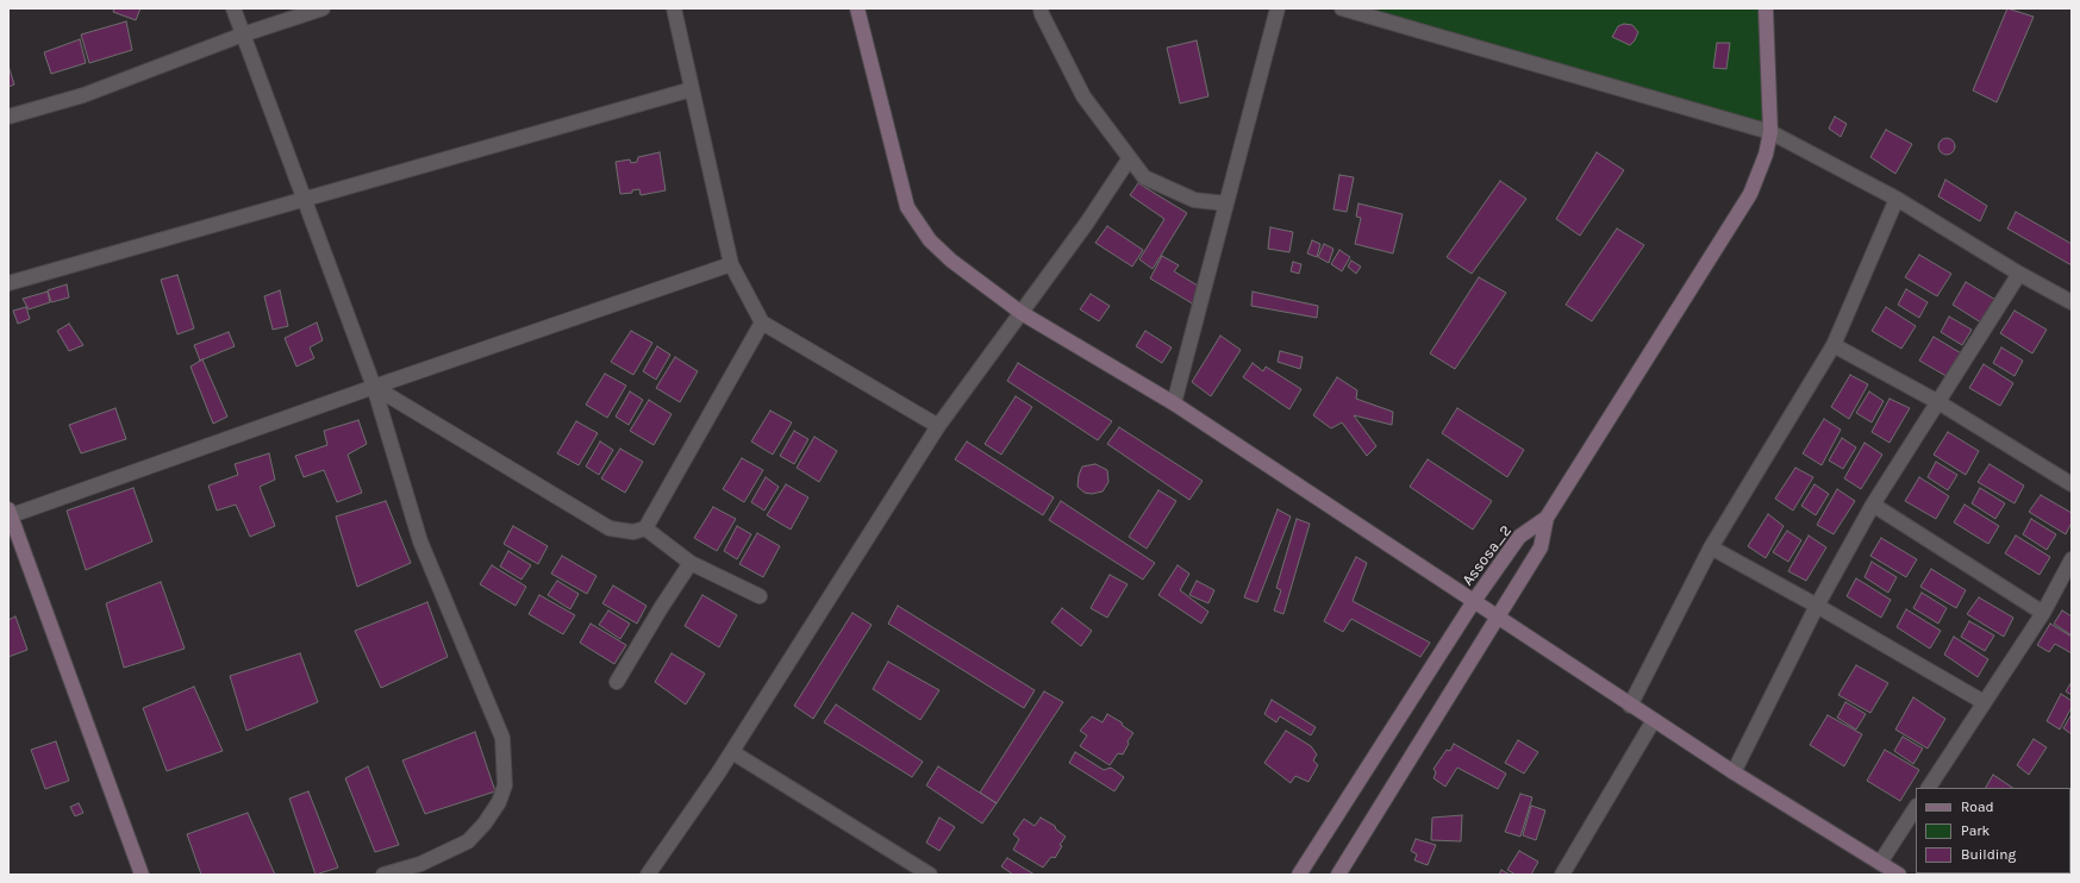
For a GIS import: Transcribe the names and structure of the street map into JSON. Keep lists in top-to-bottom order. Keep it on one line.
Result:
{"streets":{"street":["Assosa_2"]},"legend":["Road","Park","Building"]}
